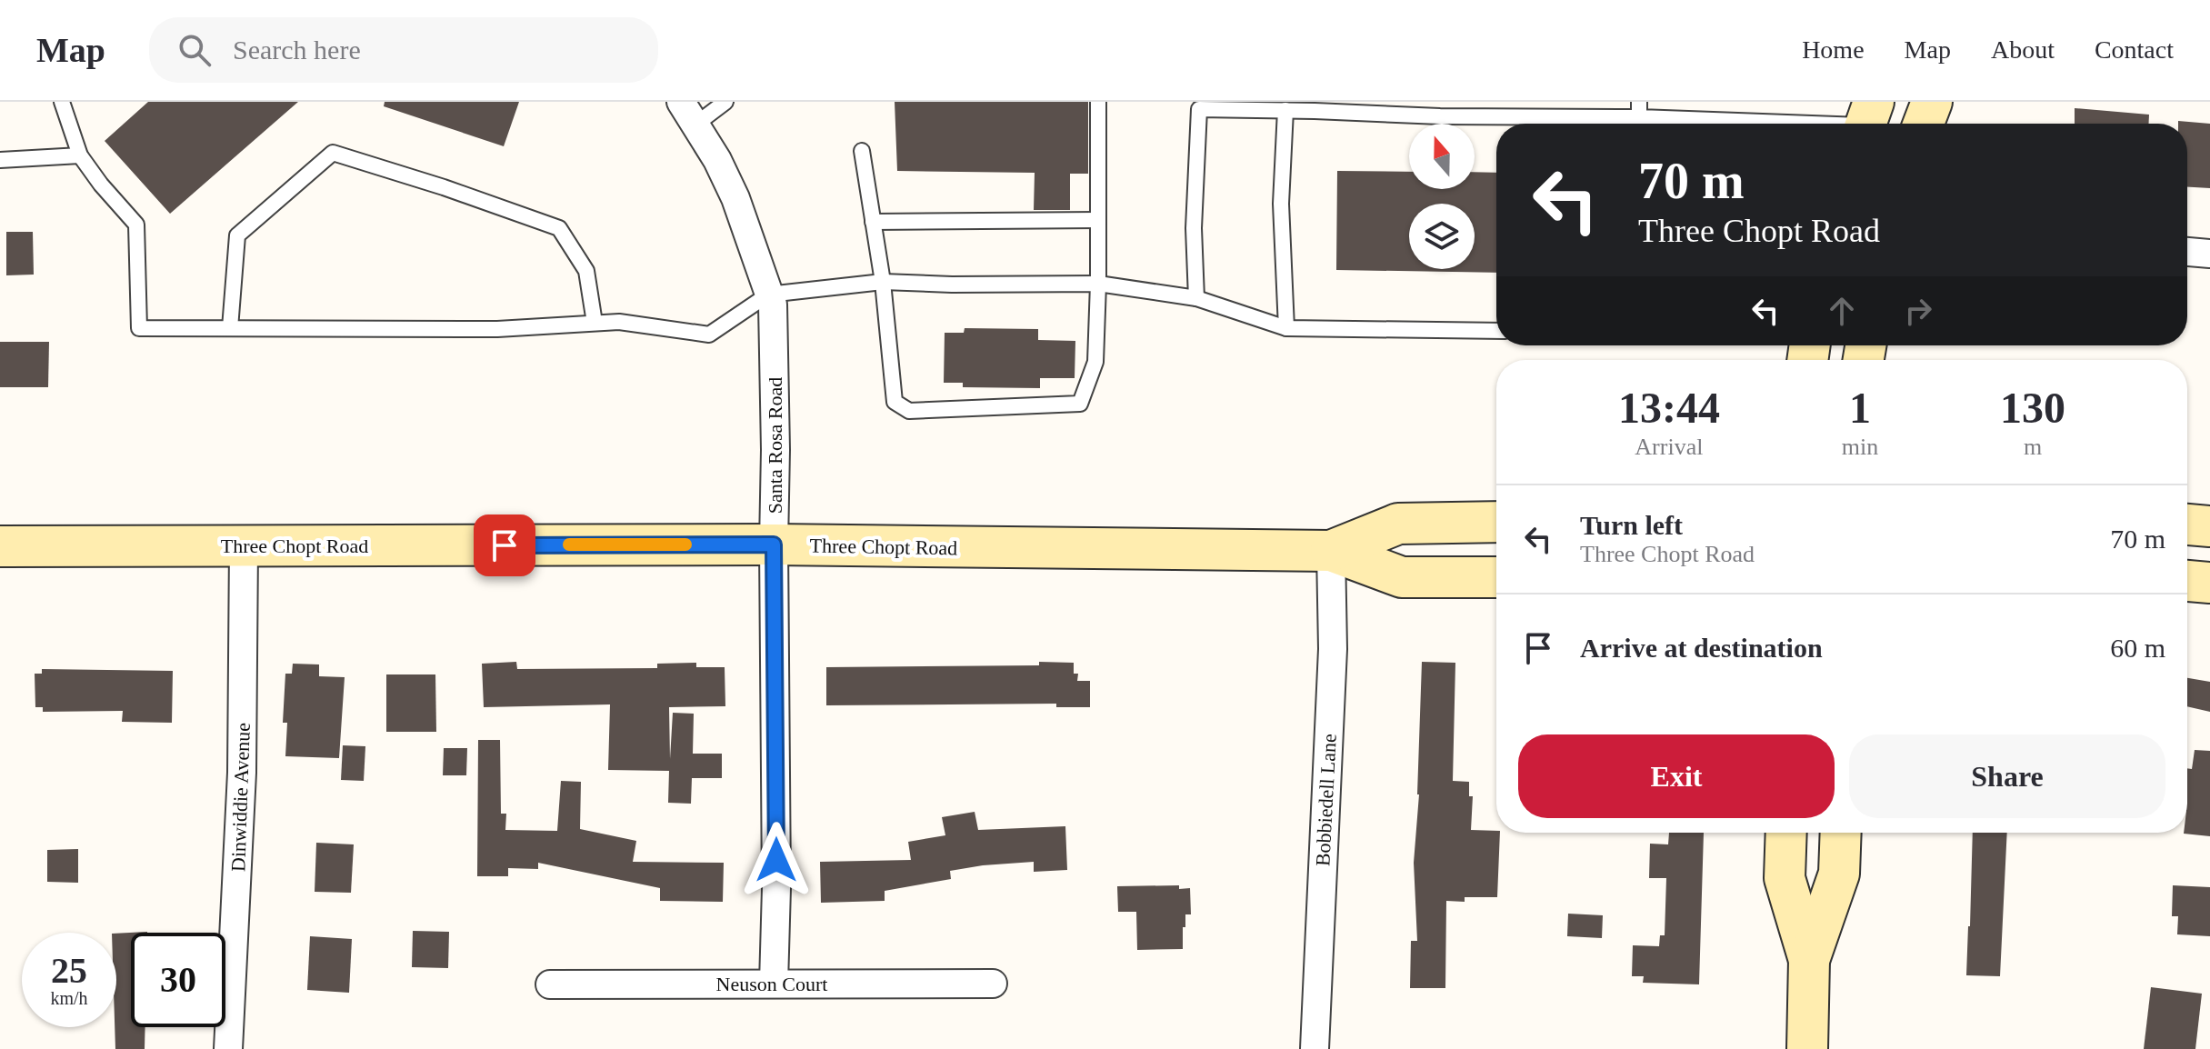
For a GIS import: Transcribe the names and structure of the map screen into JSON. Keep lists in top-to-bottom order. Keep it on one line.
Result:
{"streets":{"main road":["Three Chopt Road"],"street":["Santa Rosa Road","Dinwiddie Avenue","Bobbiedell Lane","Neuson Court"]},"crossings":[["Santa Rosa Road","Three Chopt Road"],["Santa Rosa Road","Neuson Court"],["Three Chopt Road","Dinwiddie Avenue"],["Three Chopt Road","Bobbiedell Lane"]],"north":"top","page":{"header":"Map","search":"Search here","nav":["Home","Map","About","Contact"],"turn":["70 m","Three Chopt Road"],"eta":["13:44","Arrival","1","min","130","m"],"list":[{"name":"Turn left","note":"Three Chopt Road","value":"70 m"},{"name":"Arrive at destination","value":"60 m"}],"buttons":["Exit","Share"],"speed":"25 km/h","limit":"30"}}
